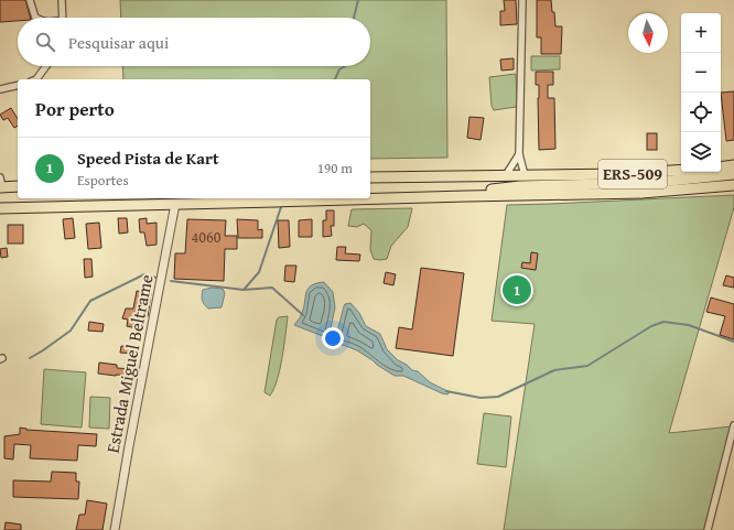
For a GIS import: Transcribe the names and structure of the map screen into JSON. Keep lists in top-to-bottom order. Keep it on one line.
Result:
{"streets":{"highway":["ERS-509"],"street":["Estrada Miguel Beltrame"]},"crossings":[["ERS-509","Estrada Miguel Beltrame"]],"house_numbers":["4060"],"north":"bottom","page":{"map_buttons":["+","−"],"search":"Pesquisar aqui","heading":"Por perto","list":[{"mark":"1","name":"Speed Pista de Kart","note":"Esportes","value":"190 m"}],"pins":"1"}}
